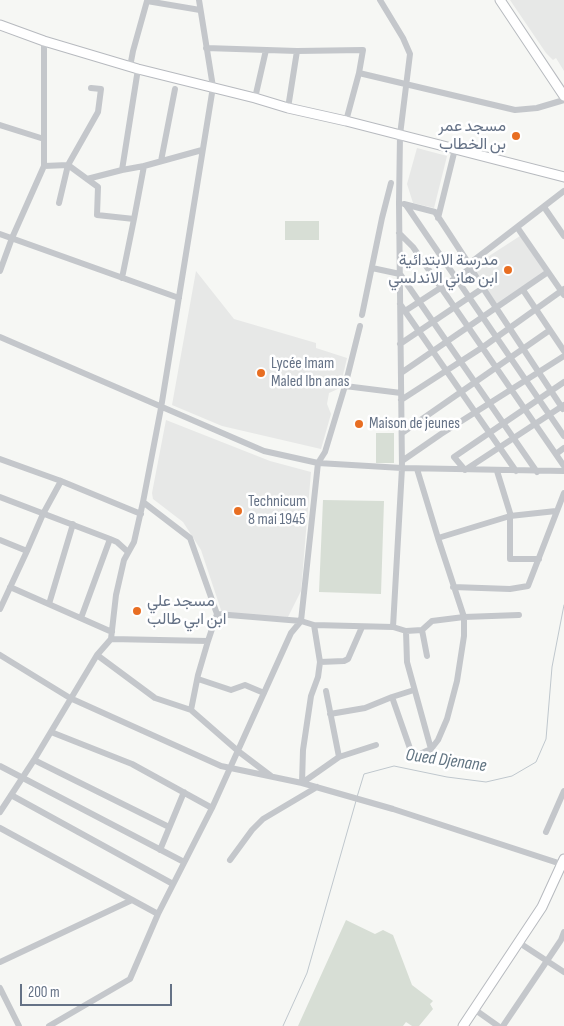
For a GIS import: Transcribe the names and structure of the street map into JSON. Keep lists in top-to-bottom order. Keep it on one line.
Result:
{"water":["Oued Djenane"],"places":["مسجد عمر بن الخطاب","مدرسة الابتدائية ابن هاني الاندلسي","Lycée Imam Maled Ibn anas","Maison de jeunes","Technicum 8 mai 1945","مسجد علي ابن ابي طالب"],"scale_bar":"200 m"}
